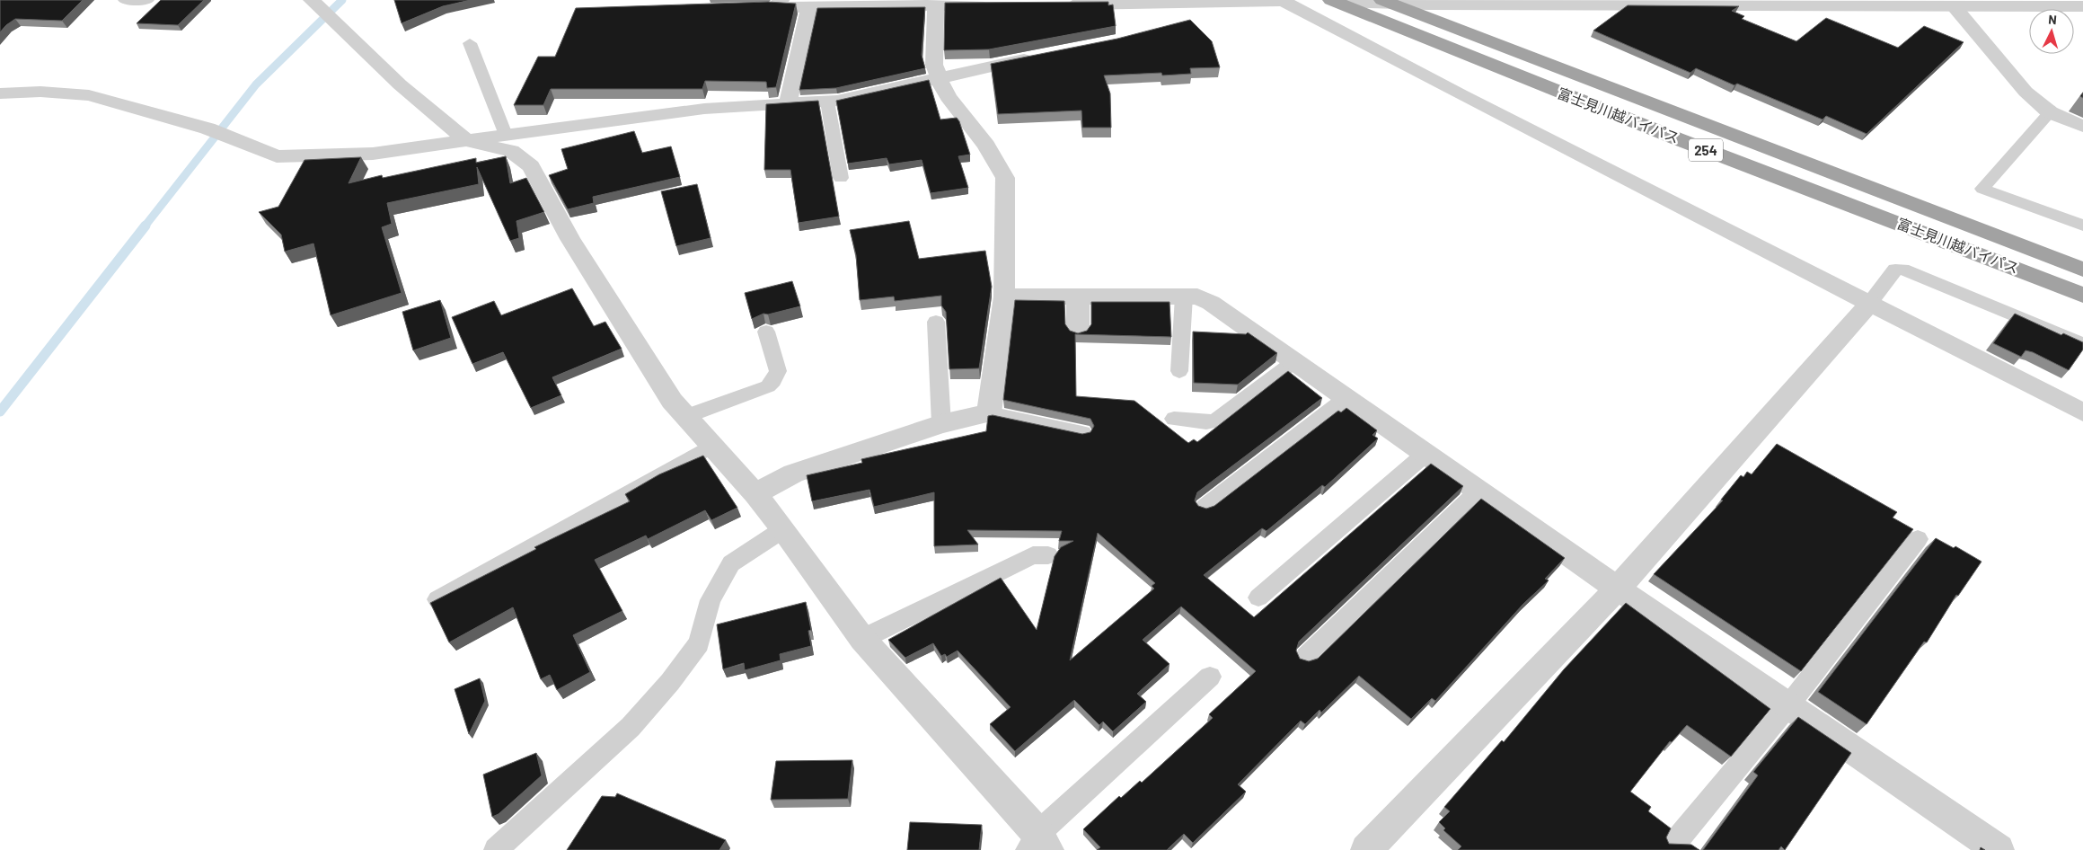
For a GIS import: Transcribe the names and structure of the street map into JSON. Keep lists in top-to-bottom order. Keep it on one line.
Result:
{"streets":{"highway":["富士見川越バイパス","254"]},"north":"top"}
